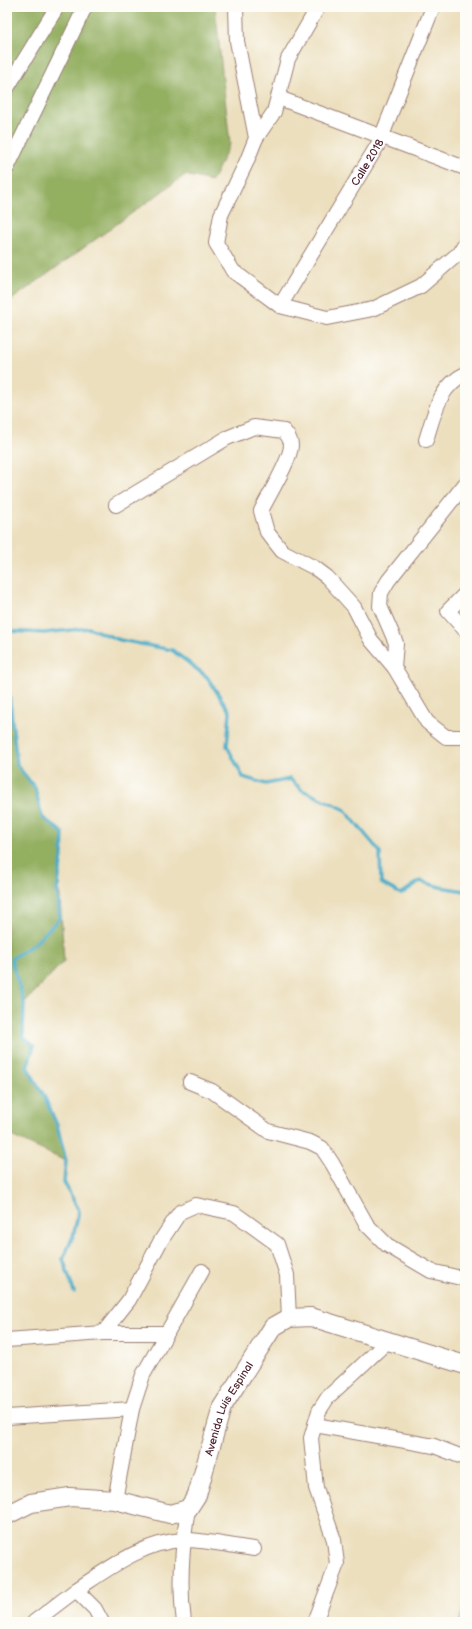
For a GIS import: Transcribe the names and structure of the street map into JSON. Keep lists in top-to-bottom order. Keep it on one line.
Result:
{"streets":{"street":["Calle 2018","Avenida Luis Espinal"]}}
